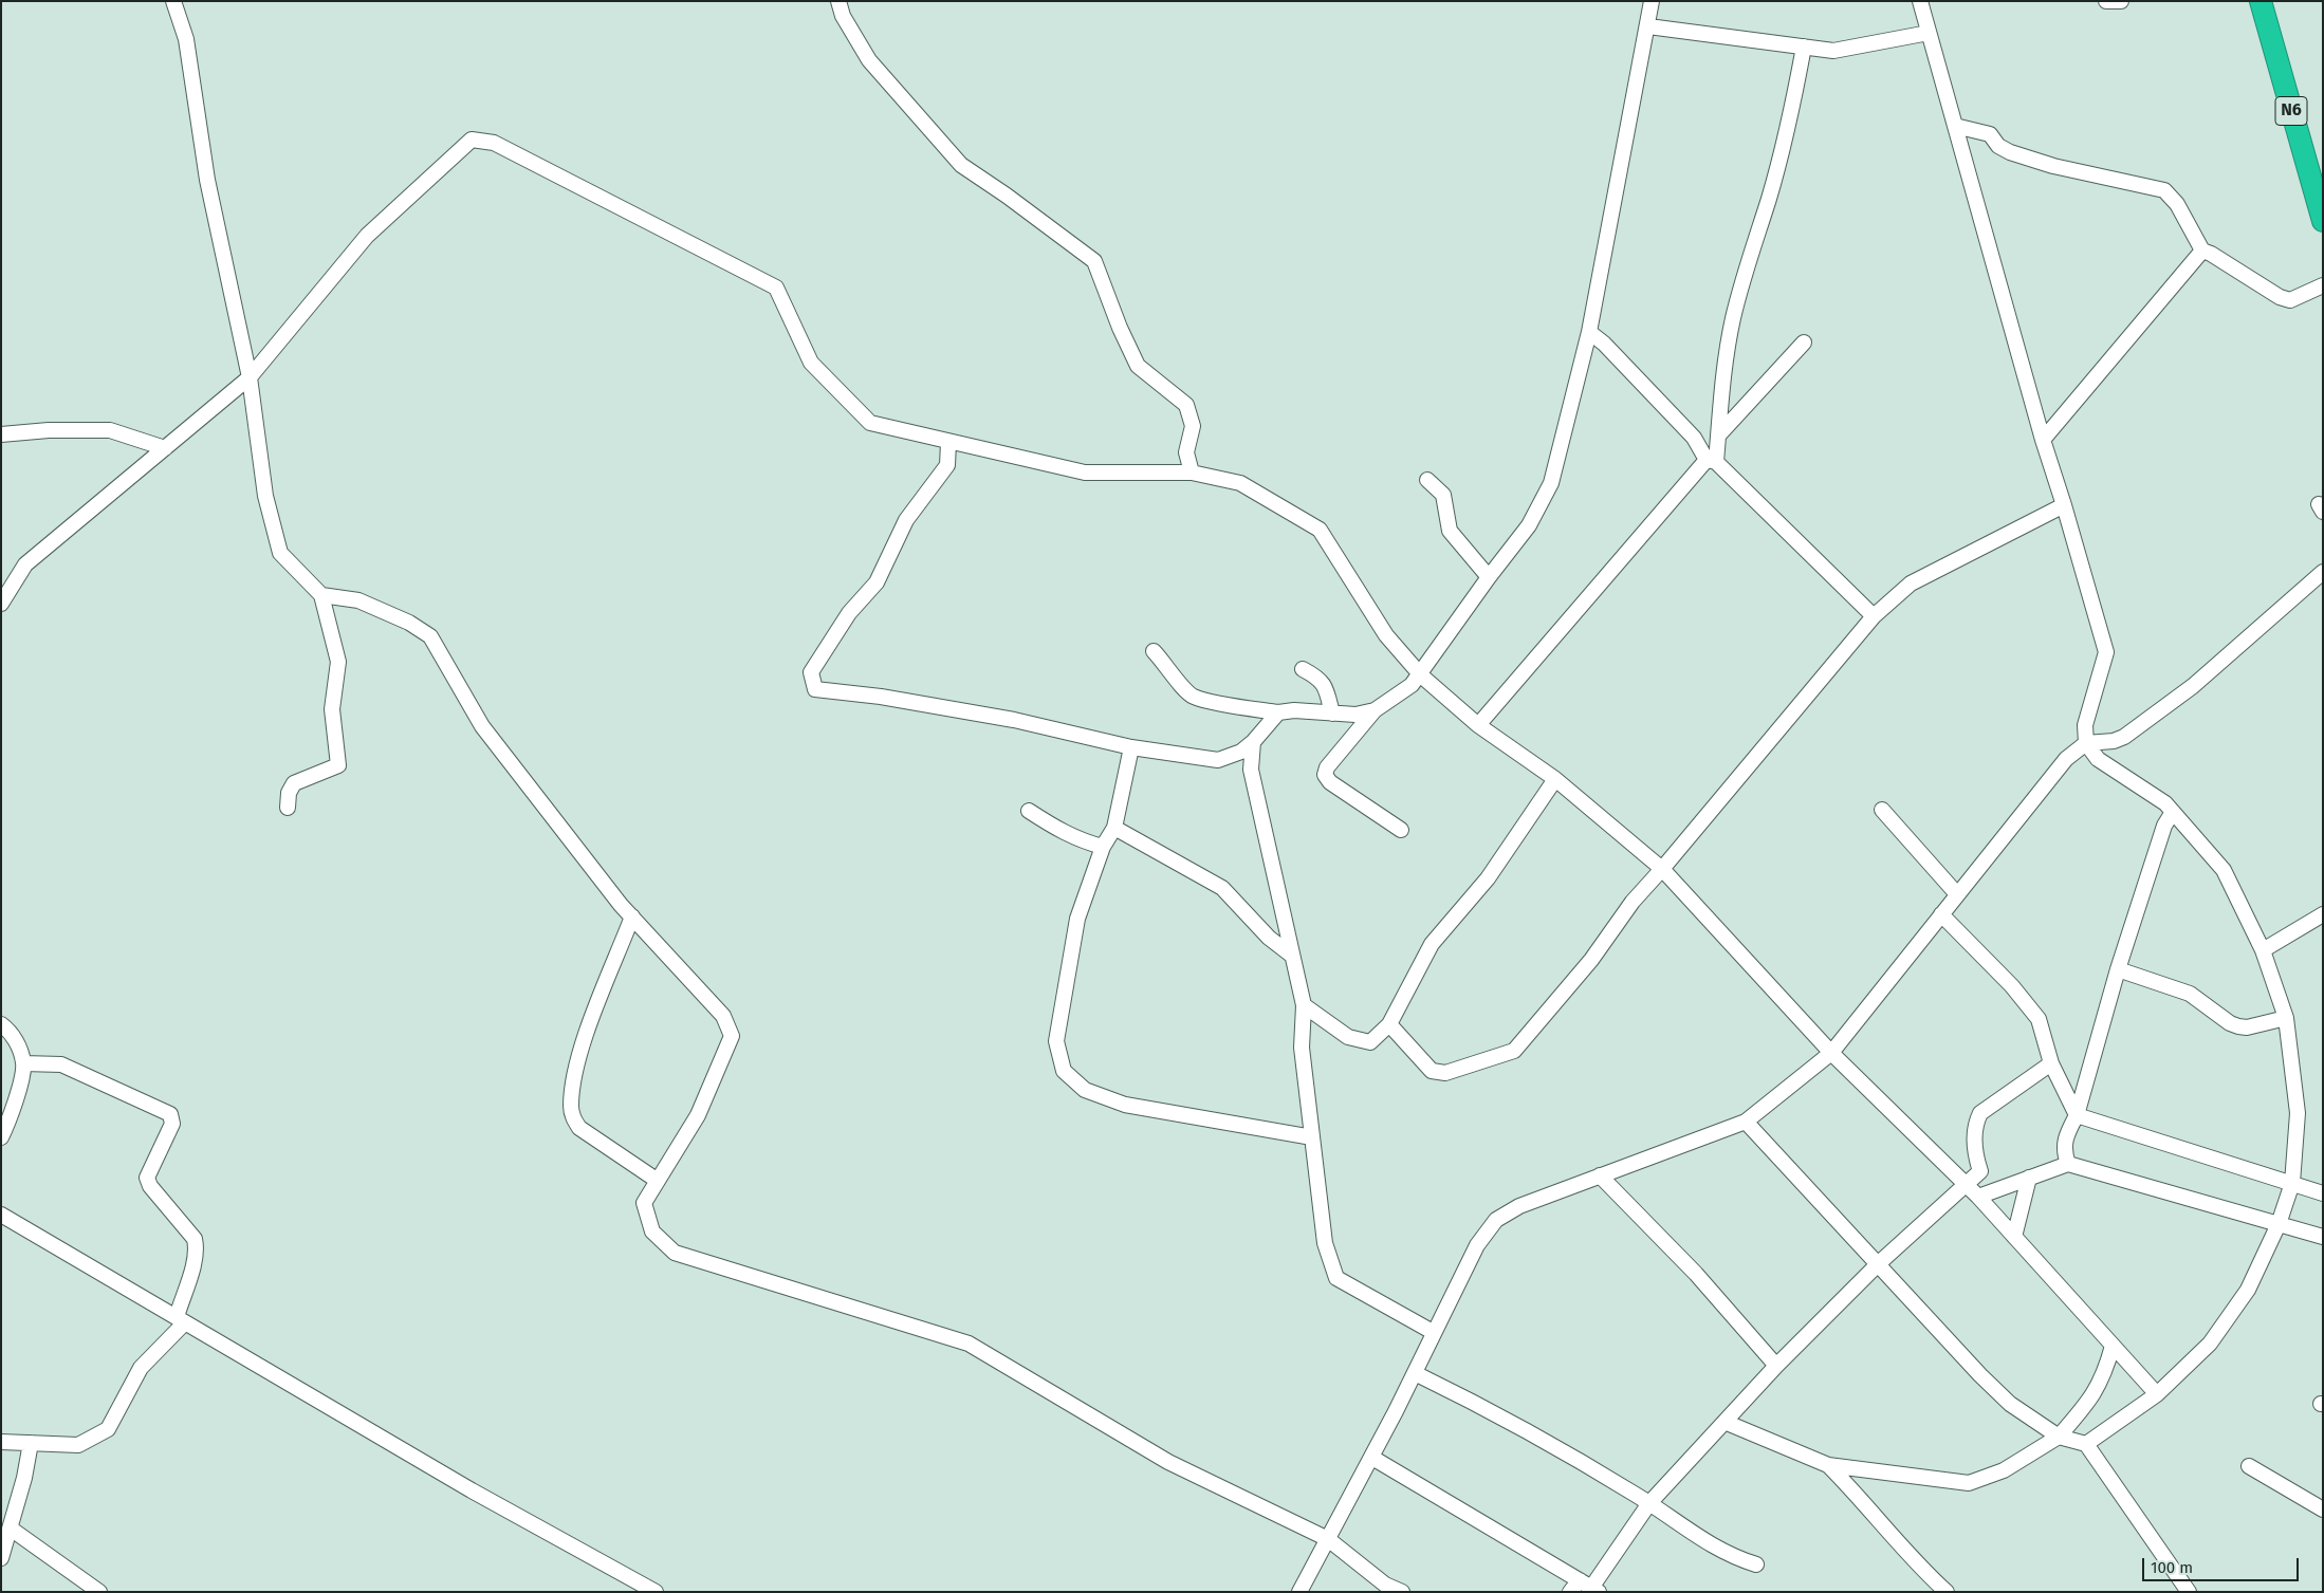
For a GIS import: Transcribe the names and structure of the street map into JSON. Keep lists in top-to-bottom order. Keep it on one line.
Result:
{"streets":{"highway":["N6"]},"scale_bar":"100 m"}
